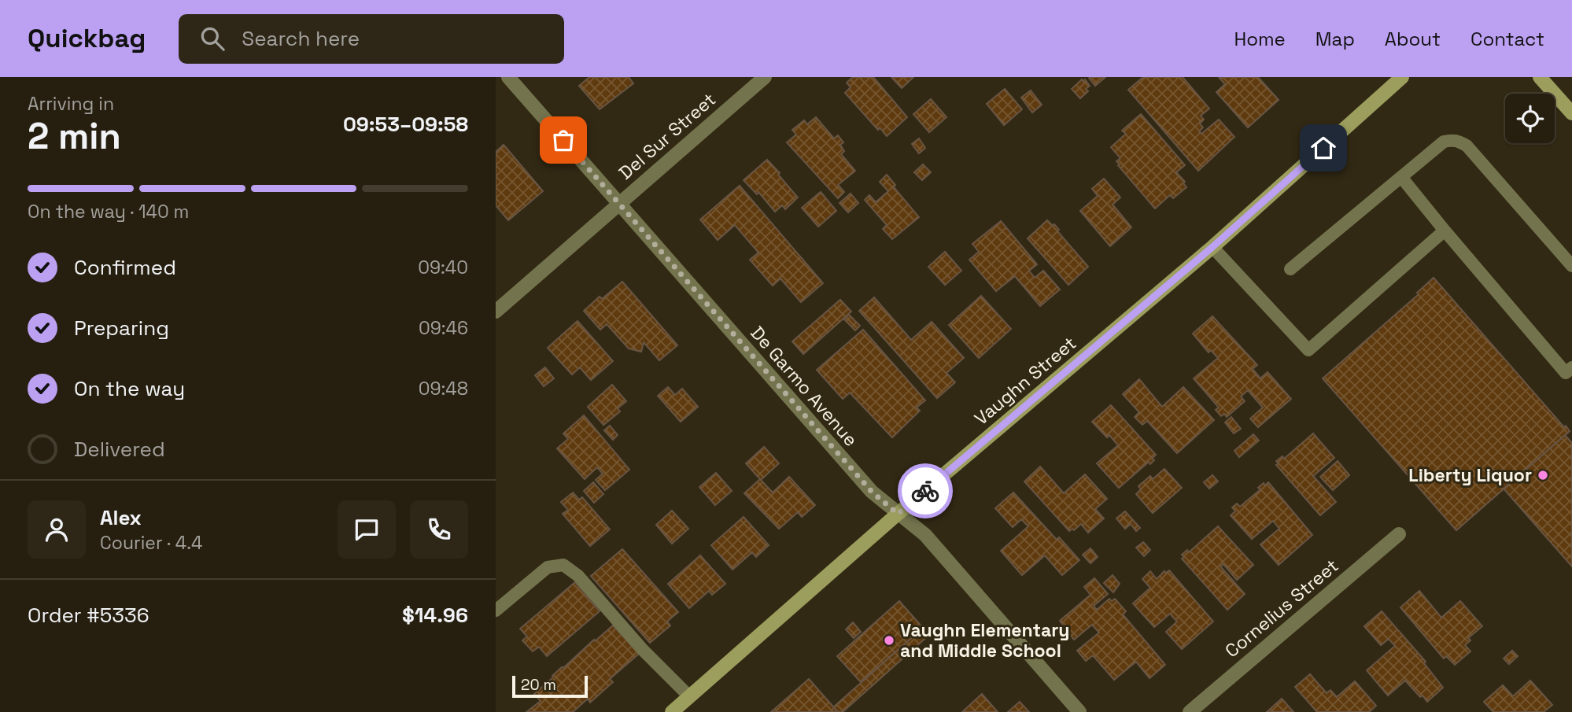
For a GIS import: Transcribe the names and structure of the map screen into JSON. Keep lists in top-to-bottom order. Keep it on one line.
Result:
{"streets":{"street":["Del Sur Street","Vaughn Street","De Garmo Avenue","Cornelius Street"]},"crossings":[["Del Sur Street","De Garmo Avenue"],["Vaughn Street","De Garmo Avenue"]],"places":["Liberty Liquor","Vaughn Elementary and Middle School"],"scale_bar":"20 m","page":{"header":"Quickbag","search":"Search here","nav":["Home","Map","About","Contact"],"heading":["2 min","Arriving in","09:53–09:58"],"panel":["Alex","Courier · 4.4","Order #5336","$14.96"],"bar":"On the way · 140 m","list":[["Confirmed","09:40"],["Preparing","09:46"],["On the way","09:48"],"Delivered"],"scale":"20 m"}}
